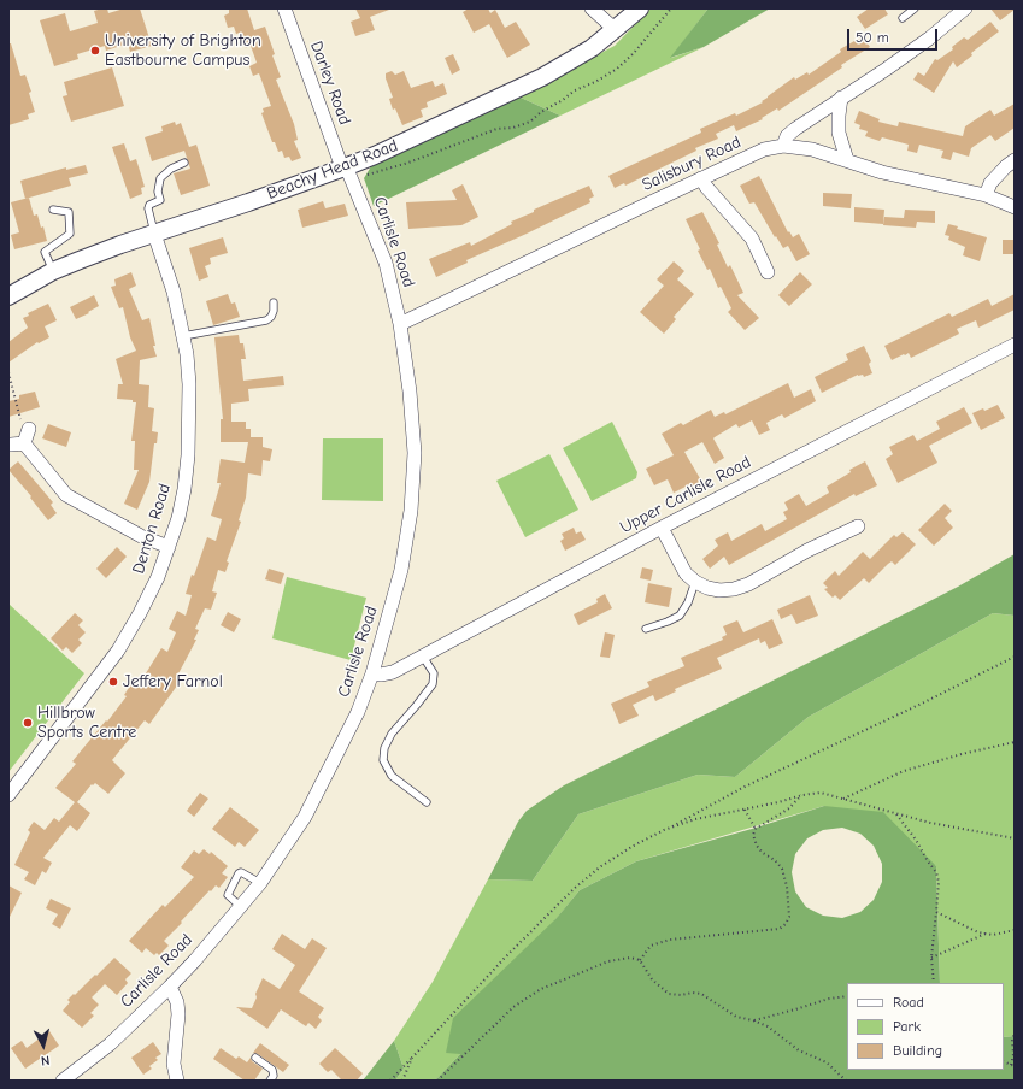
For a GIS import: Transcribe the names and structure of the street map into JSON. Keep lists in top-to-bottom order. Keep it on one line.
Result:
{"streets":{"street":["Darley Road","Salisbury Road","Beachy Head Road","Carlisle Road","Upper Carlisle Road","Denton Road"]},"crossings":[["Darley Road","Beachy Head Road"],["Darley Road","Carlisle Road"],["Salisbury Road","Carlisle Road"],["Beachy Head Road","Carlisle Road"],["Beachy Head Road","Denton Road"],["Carlisle Road","Upper Carlisle Road"]],"places":["University of Brighton Eastbourne Campus","Jeffery Farnol","Hillbrow Sports Centre"],"legend":["Road","Park","Building"],"scale_bar":"50 m","north":"bottom"}
